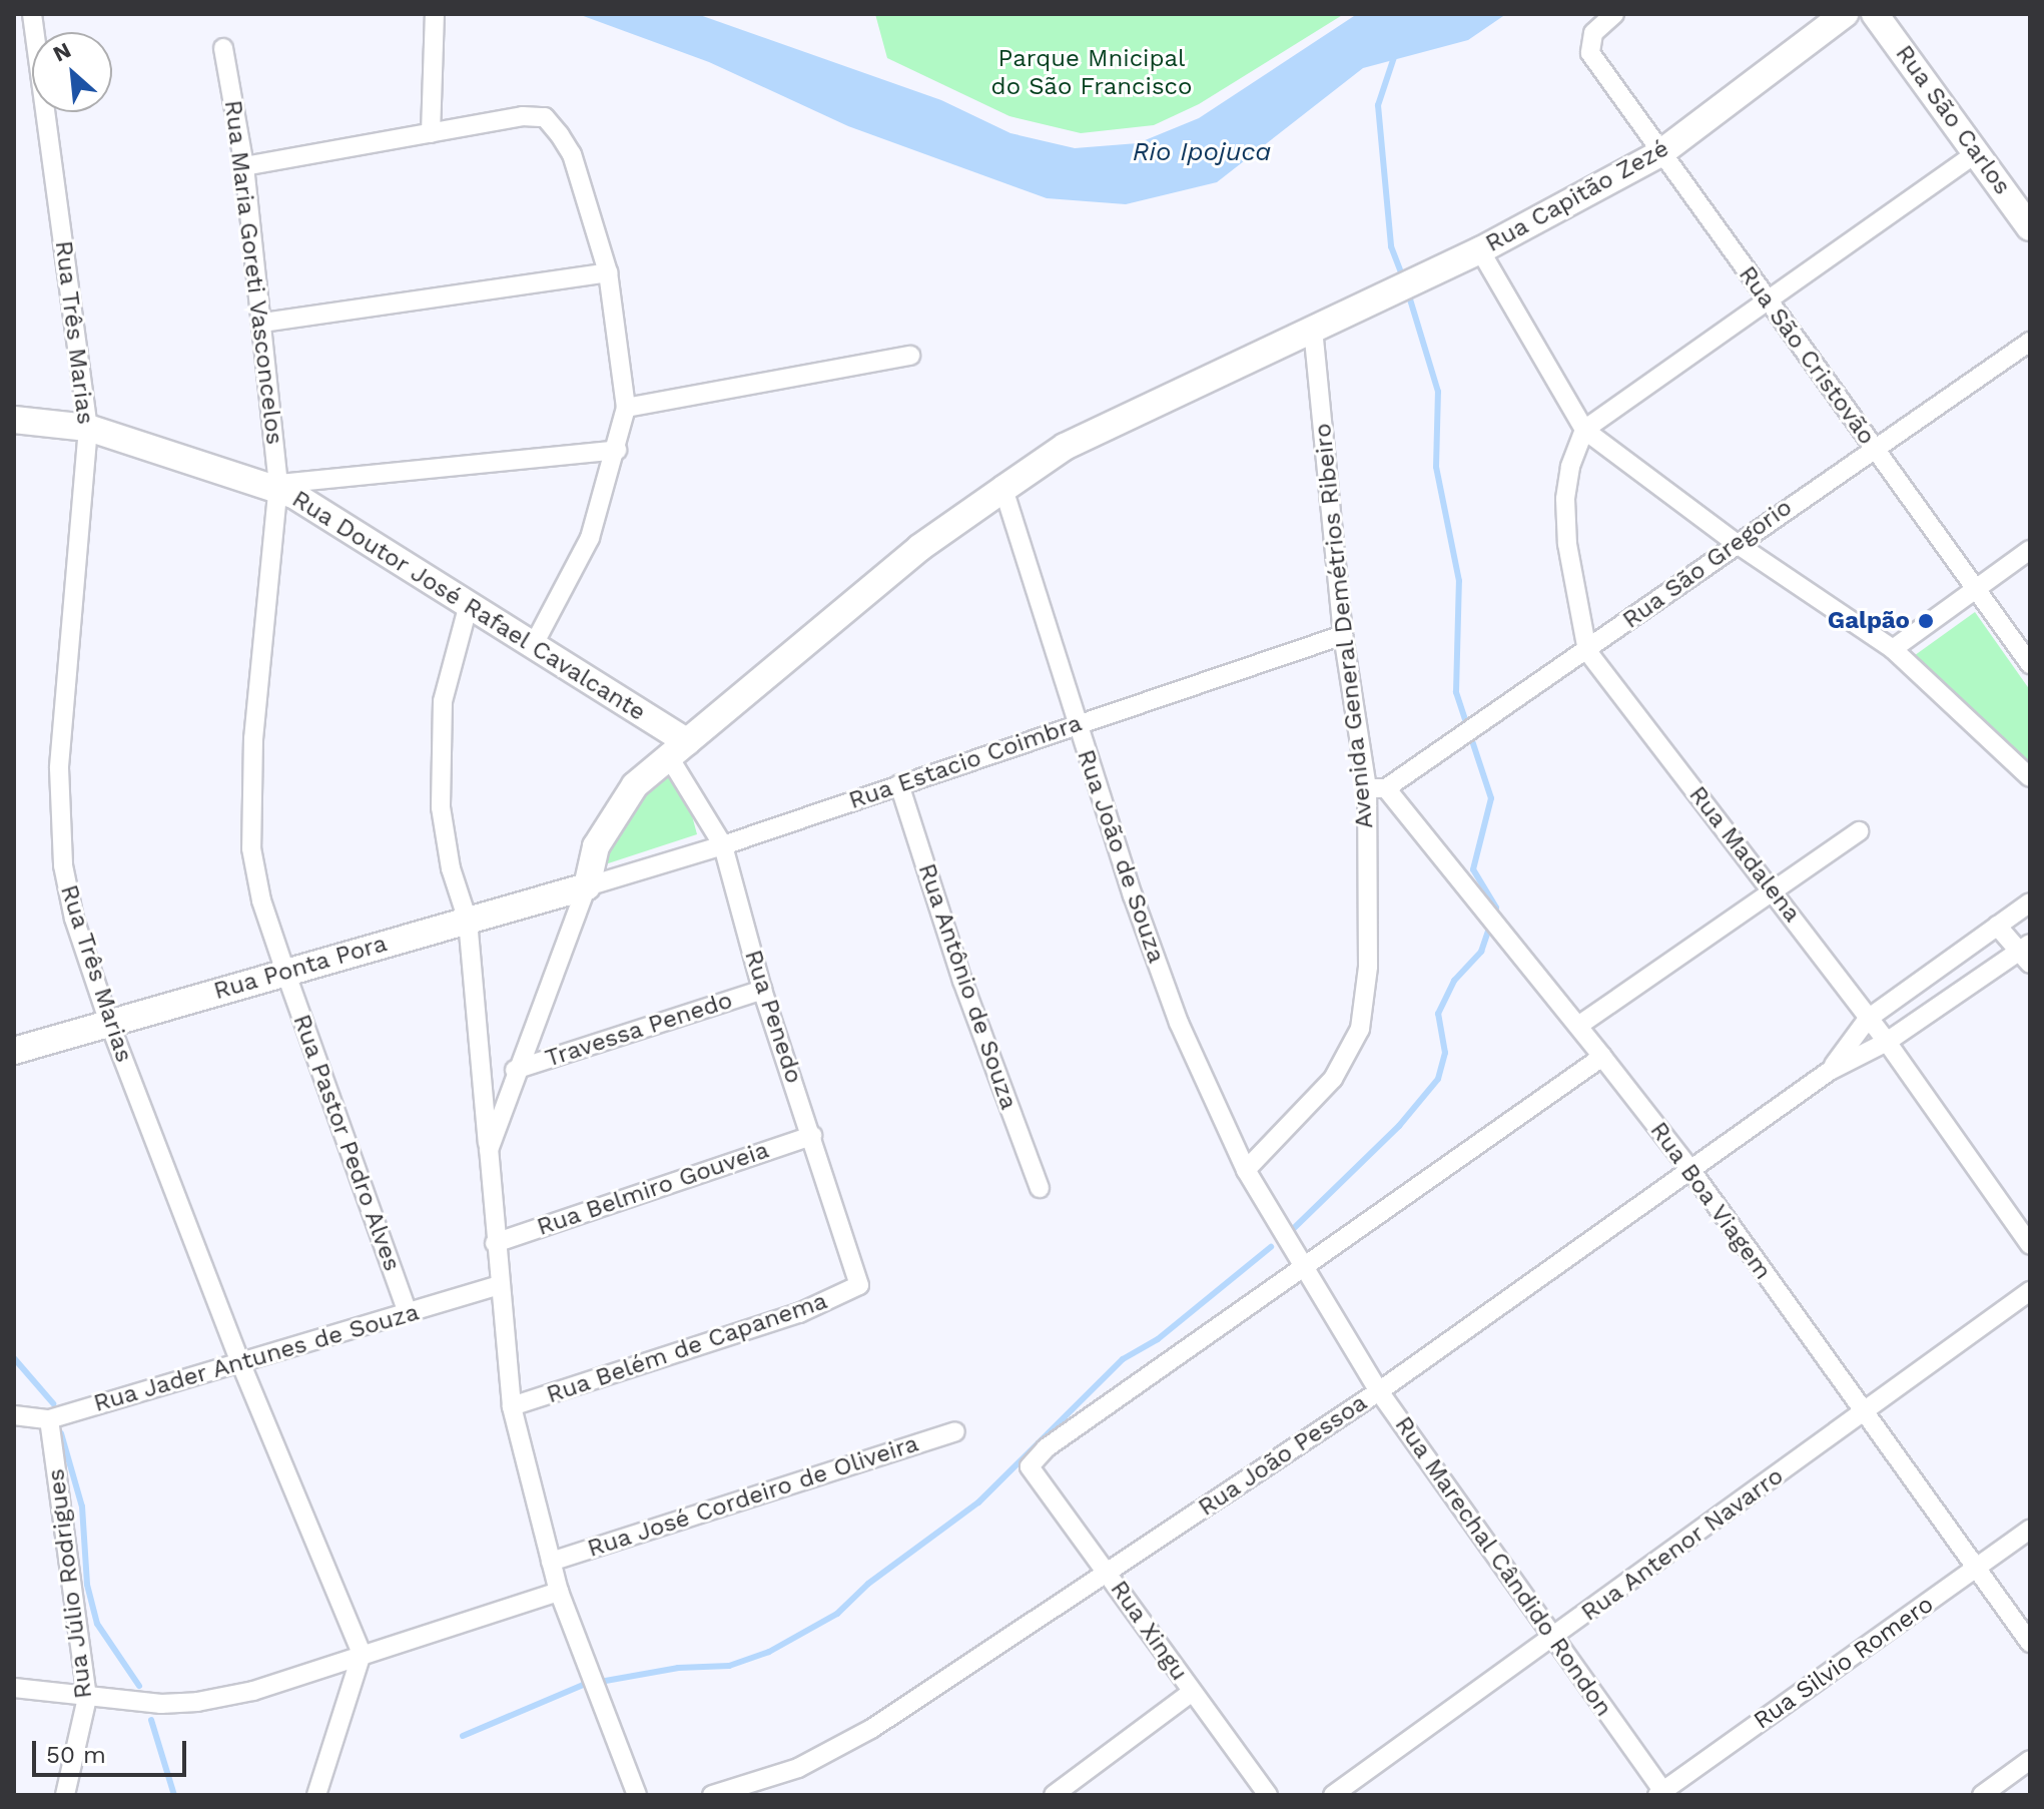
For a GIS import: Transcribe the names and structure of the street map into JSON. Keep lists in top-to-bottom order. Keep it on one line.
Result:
{"streets":{"street":["Rua São Carlos","Rua Capitão Zezé","Rua Maria Goreti Vasconcelos","Rua Três Marias","Rua São Cristovão","Rua São Gregorio","Rua Doutor José Rafael Cavalcante","Avenida General Demétrios Ribeiro","Rua Estacio Coimbra","Rua Madalena","Rua João de Souza","Rua Ponta Pora","Rua Antônio de Souza","Rua Penedo","Travessa Penedo","Rua Pastor Pedro Alves","Rua Belmiro Gouveia","Rua Boa Viagem","Rua Belém de Capanema","Rua Jader Antunes de Souza","Rua João Pessoa","Rua José Cordeiro de Oliveira","Rua Antenor Navarro","Rua Marechal Cândido Rondon","Rua Júlio Rodrigues","Rua Xingu","Rua Silvio Romero"]},"crossings":[["Rua Capitão Zezé","Rua São Cristovão"],["Rua Capitão Zezé","Rua Doutor José Rafael Cavalcante"],["Rua Capitão Zezé","Avenida General Demétrios Ribeiro"],["Rua Capitão Zezé","Rua Estacio Coimbra"],["Rua Capitão Zezé","Rua João de Souza"],["Rua Capitão Zezé","Rua Ponta Pora"],["Rua Capitão Zezé","Rua Penedo"],["Rua Maria Goreti Vasconcelos","Rua Doutor José Rafael Cavalcante"],["Rua Maria Goreti Vasconcelos","Rua Ponta Pora"],["Rua Maria Goreti Vasconcelos","Rua Pastor Pedro Alves"],["Rua Três Marias","Rua Doutor José Rafael Cavalcante"],["Rua Três Marias","Rua Ponta Pora"],["Rua Três Marias","Rua Jader Antunes de Souza"],["Rua São Cristovão","Rua São Gregorio"],["Rua São Gregorio","Rua Madalena"],["Rua São Gregorio","Rua Boa Viagem"],["Rua Doutor José Rafael Cavalcante","Rua Penedo"],["Avenida General Demétrios Ribeiro","Rua Estacio Coimbra"],["Avenida General Demétrios Ribeiro","Rua João de Souza"],["Avenida General Demétrios Ribeiro","Rua Marechal Cândido Rondon"],["Rua Estacio Coimbra","Rua João de Souza"],["Rua Estacio Coimbra","Rua Ponta Pora"],["Rua Estacio Coimbra","Rua Antônio de Souza"],["Rua Estacio Coimbra","Rua Penedo"],["Rua Madalena","Rua João Pessoa"],["Rua João de Souza","Rua Marechal Cândido Rondon"],["Rua Ponta Pora","Rua Pastor Pedro Alves"],["Rua Penedo","Travessa Penedo"],["Rua Penedo","Rua Belmiro Gouveia"],["Rua Penedo","Rua Belém de Capanema"],["Rua Pastor Pedro Alves","Rua Jader Antunes de Souza"],["Rua Boa Viagem","Rua João Pessoa"],["Rua Boa Viagem","Rua Antenor Navarro"],["Rua Boa Viagem","Rua Silvio Romero"],["Rua Jader Antunes de Souza","Rua Júlio Rodrigues"],["Rua João Pessoa","Rua Marechal Cândido Rondon"],["Rua João Pessoa","Rua Xingu"],["Rua Antenor Navarro","Rua Marechal Cândido Rondon"],["Rua Marechal Cândido Rondon","Rua Xingu"],["Rua Marechal Cândido Rondon","Rua Silvio Romero"]],"water":["Rio Ipojuca"],"parks":["Parque Mnicipal do São Francisco"],"places":["Galpão"],"scale_bar":"50 m","north":"top left"}
